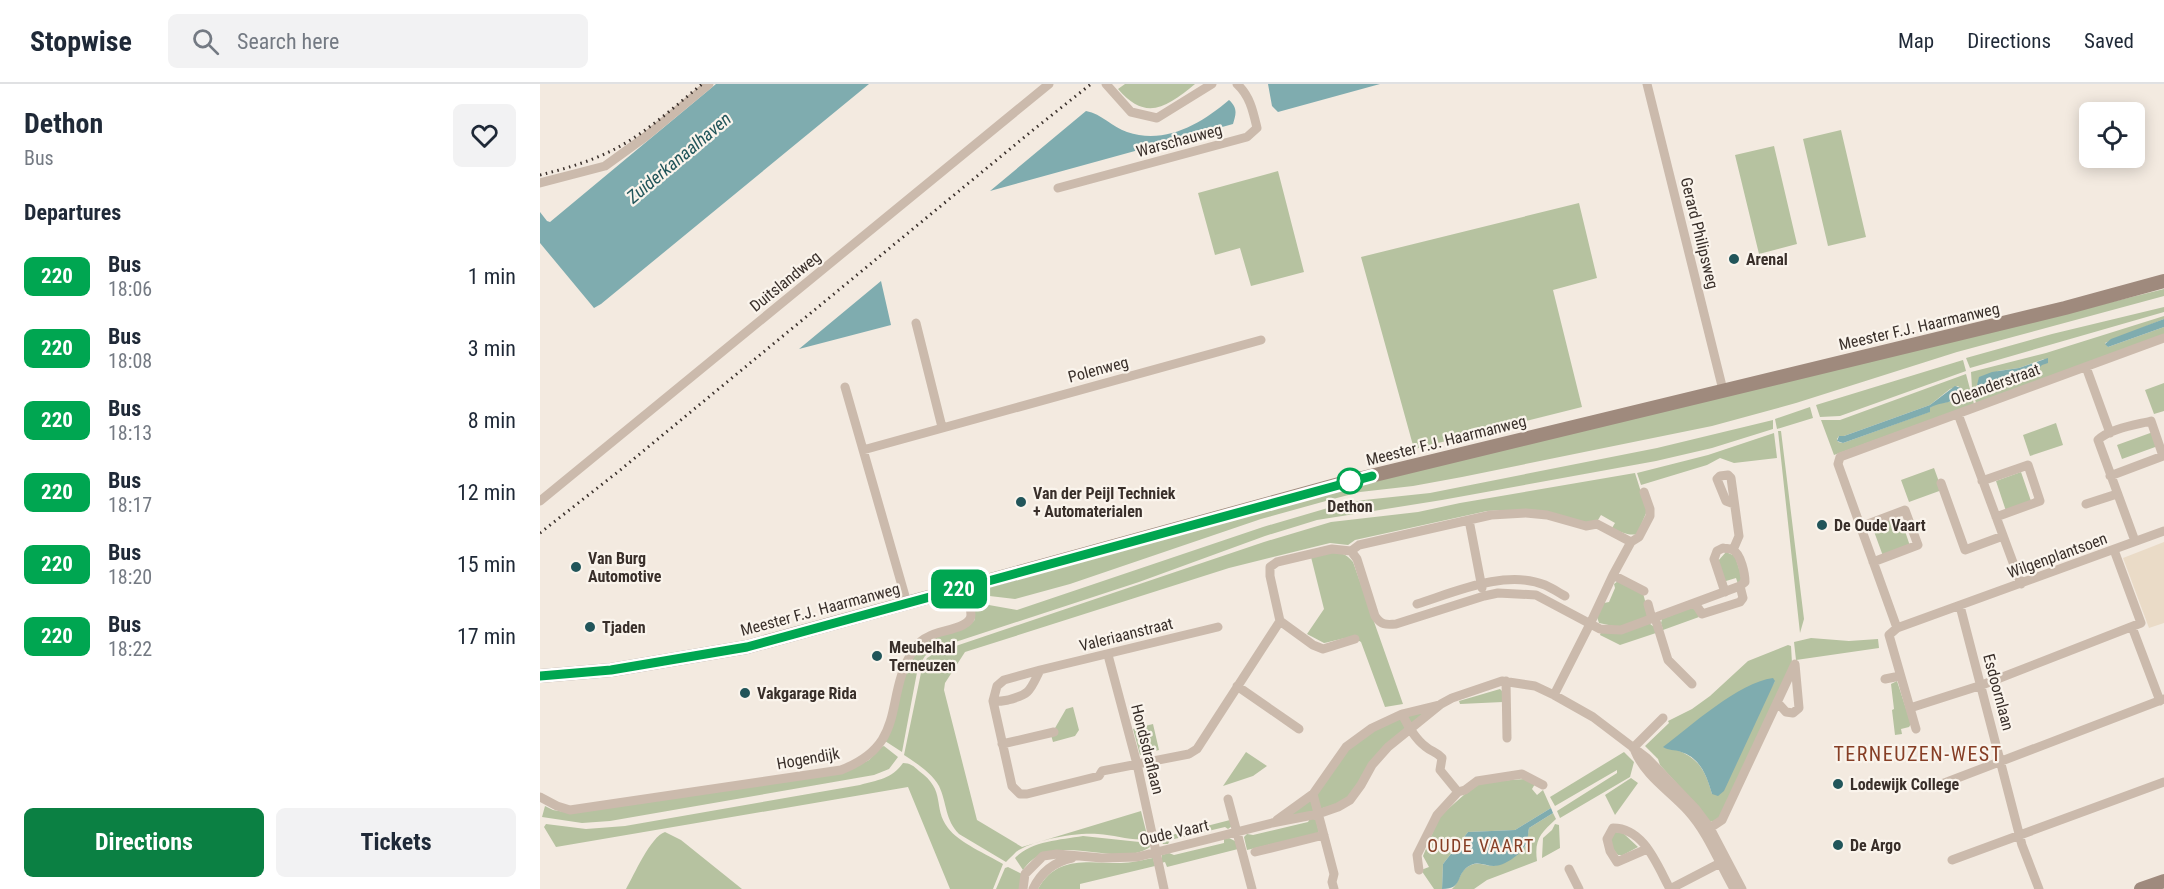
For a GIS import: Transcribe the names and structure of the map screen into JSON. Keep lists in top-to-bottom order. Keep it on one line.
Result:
{"streets":{"main road":["Meester F.J. Haarmanweg"],"street":["Warschauweg","Gerard Philipsweg","Duitslandweg","Polenweg","Oleanderstraat","Wilgenplantsoen","Valeriaanstraat","Esdoornlaan","Hondsdraflaan","Hogendijk","Oude Vaart"]},"crossings":[["Gerard Philipsweg","Meester F.J. Haarmanweg"],["Meester F.J. Haarmanweg","Hogendijk"],["Wilgenplantsoen","Esdoornlaan"],["Valeriaanstraat","Hondsdraflaan"],["Hondsdraflaan","Oude Vaart"]],"districts":["TERNEUZEN-WEST","OUDE VAART"],"water":["Zuiderkanaalhaven"],"places":["Arenal","Dethon","Van der Peijl Techniek + Automaterialen","De Oude Vaart","Van Burg Automotive","Tjaden","Meubelhal Terneuzen","Vakgarage Rida","Lodewijk College","De Argo"],"lines":["bus line 220"],"page":{"header":"Stopwise","search":"Search here","nav":["Map","Directions","Saved"],"heading":[["Dethon","Bus"],"Departures"],"on_map":"220","list":[{"mark":"220","name":"Bus","note":"18:06","value":"1 min"},{"mark":"220","name":"Bus","note":"18:08","value":"3 min"},{"mark":"220","name":"Bus","note":"18:13","value":"8 min"},{"mark":"220","name":"Bus","note":"18:17","value":"12 min"},{"mark":"220","name":"Bus","note":"18:20","value":"15 min"},{"mark":"220","name":"Bus","note":"18:22","value":"17 min"}],"buttons":["Directions","Tickets"]}}
